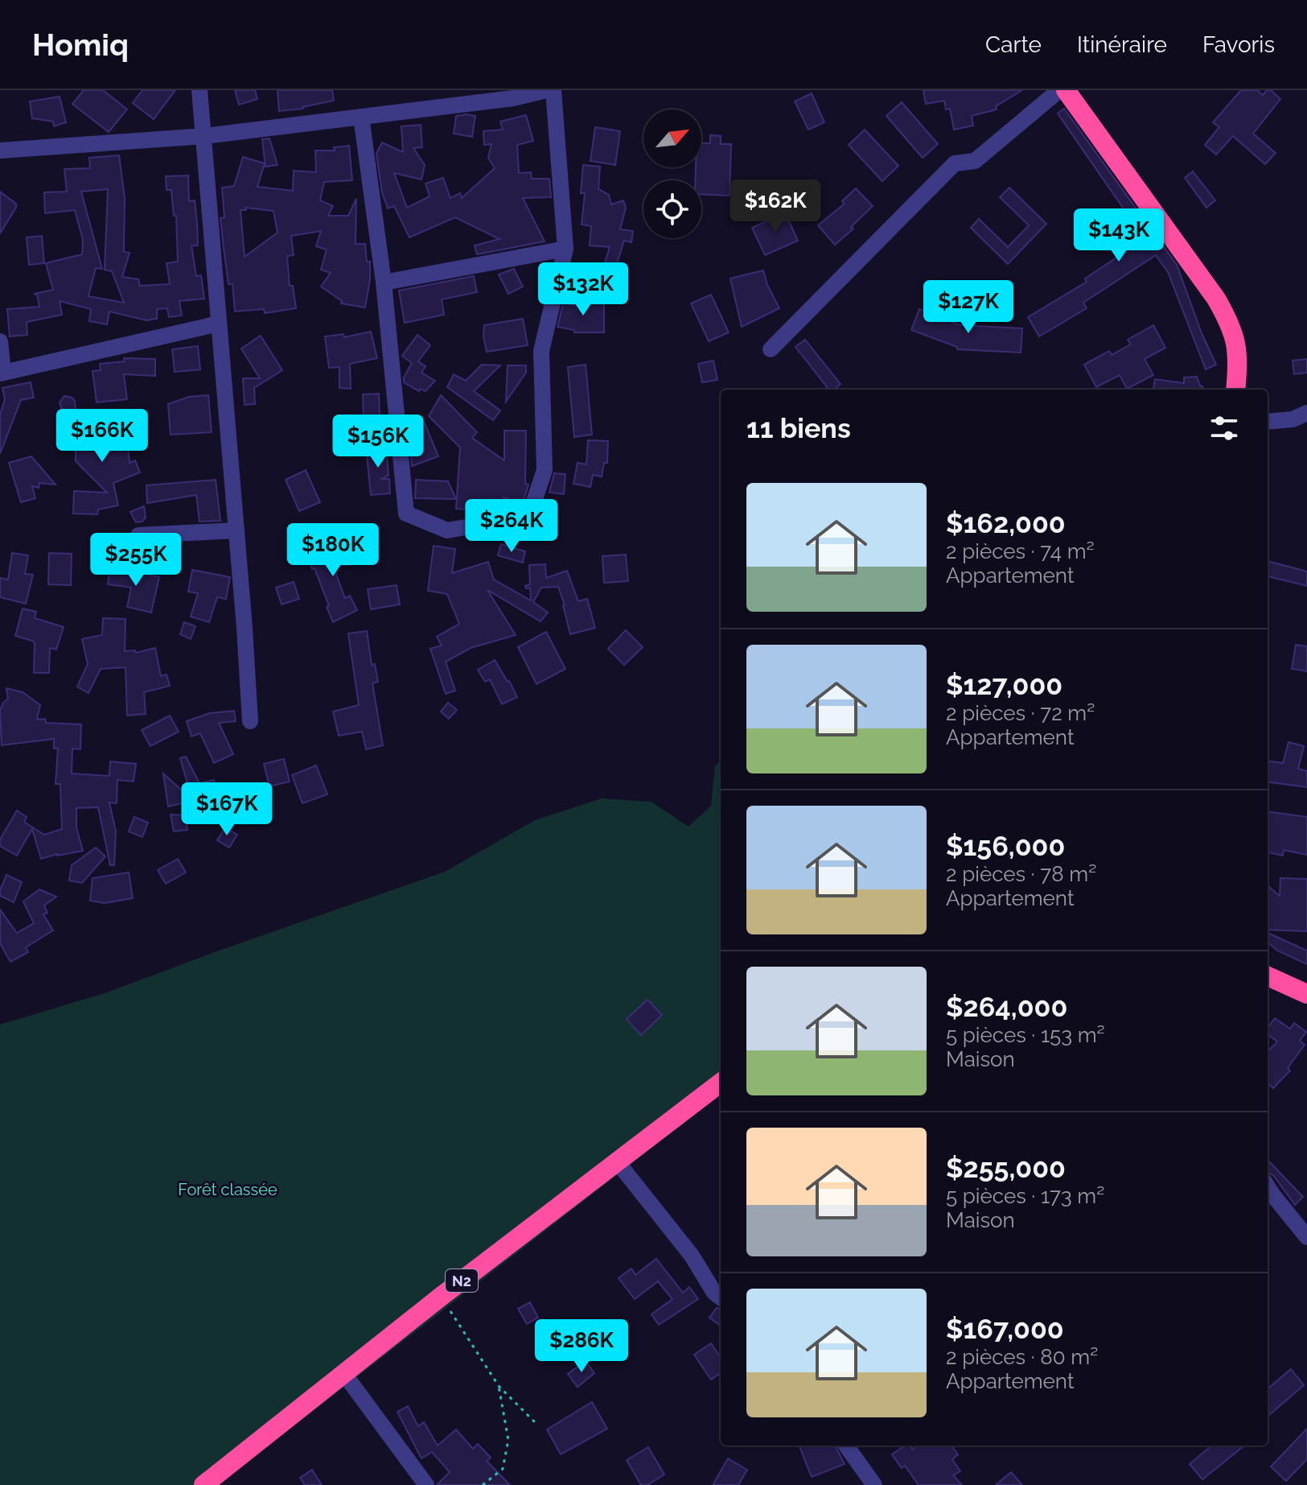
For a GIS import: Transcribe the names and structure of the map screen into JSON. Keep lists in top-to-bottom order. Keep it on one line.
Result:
{"streets":{"highway":["N2"]},"parks":["Forêt classée"],"north":"top right","page":{"header":"Homiq","nav":["Carte","Itinéraire","Favoris"],"price":["$162K","$143K","$132K","$127K","$166K","$156K","$264K","$180K","$255K","$167K","$286K"],"heading":"11 biens","list":[{"name":"$162,000","note":"2 pièces · 74 m² · Appartement"},{"name":"$127,000","note":"2 pièces · 72 m² · Appartement"},{"name":"$156,000","note":"2 pièces · 78 m² · Appartement"},{"name":"$264,000","note":"5 pièces · 153 m² · Maison"},{"name":"$255,000","note":"5 pièces · 173 m² · Maison"},{"name":"$167,000","note":"2 pièces · 80 m² · Appartement"}]}}
